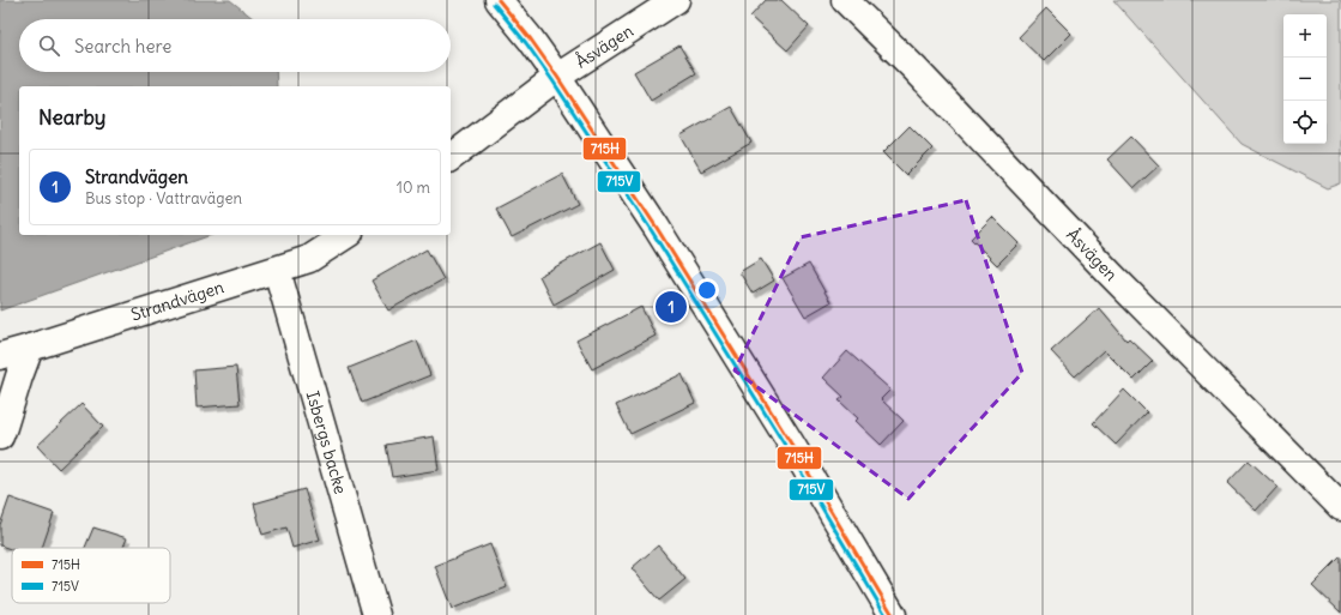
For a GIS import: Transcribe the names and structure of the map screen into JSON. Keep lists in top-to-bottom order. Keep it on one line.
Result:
{"streets":{"street":["Åsvägen","Strandvägen","Isbergs backe"]},"crossings":[["Strandvägen","Isbergs backe"]],"lines":["transit line 715H","transit line 715V"],"legend":["715H","715V"],"page":{"map_buttons":["+","−"],"search":"Search here","heading":"Nearby","list":[{"mark":"1","name":"Strandvägen","note":"Bus stop · Vattravägen","value":"10 m"}],"pins":"1"}}
